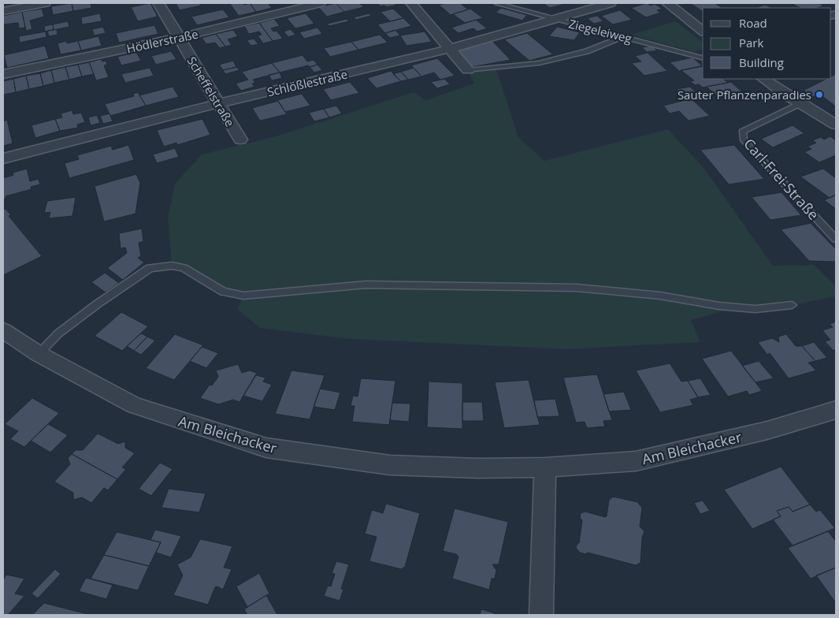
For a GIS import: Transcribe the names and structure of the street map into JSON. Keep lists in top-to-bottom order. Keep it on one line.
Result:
{"streets":{"street":["Hödlerstraße","Schlößlestraße","Scheffelstraße","Am Bleichacker"],"lane":["Ziegeleiweg","Carl-Frei-Straße"]},"crossings":[["Ziegeleiweg","Schlößlestraße"],["Hödlerstraße","Scheffelstraße"],["Schlößlestraße","Scheffelstraße"]],"places":["Sauter Pflanzenparadies"],"legend":["Road","Park","Building"]}
